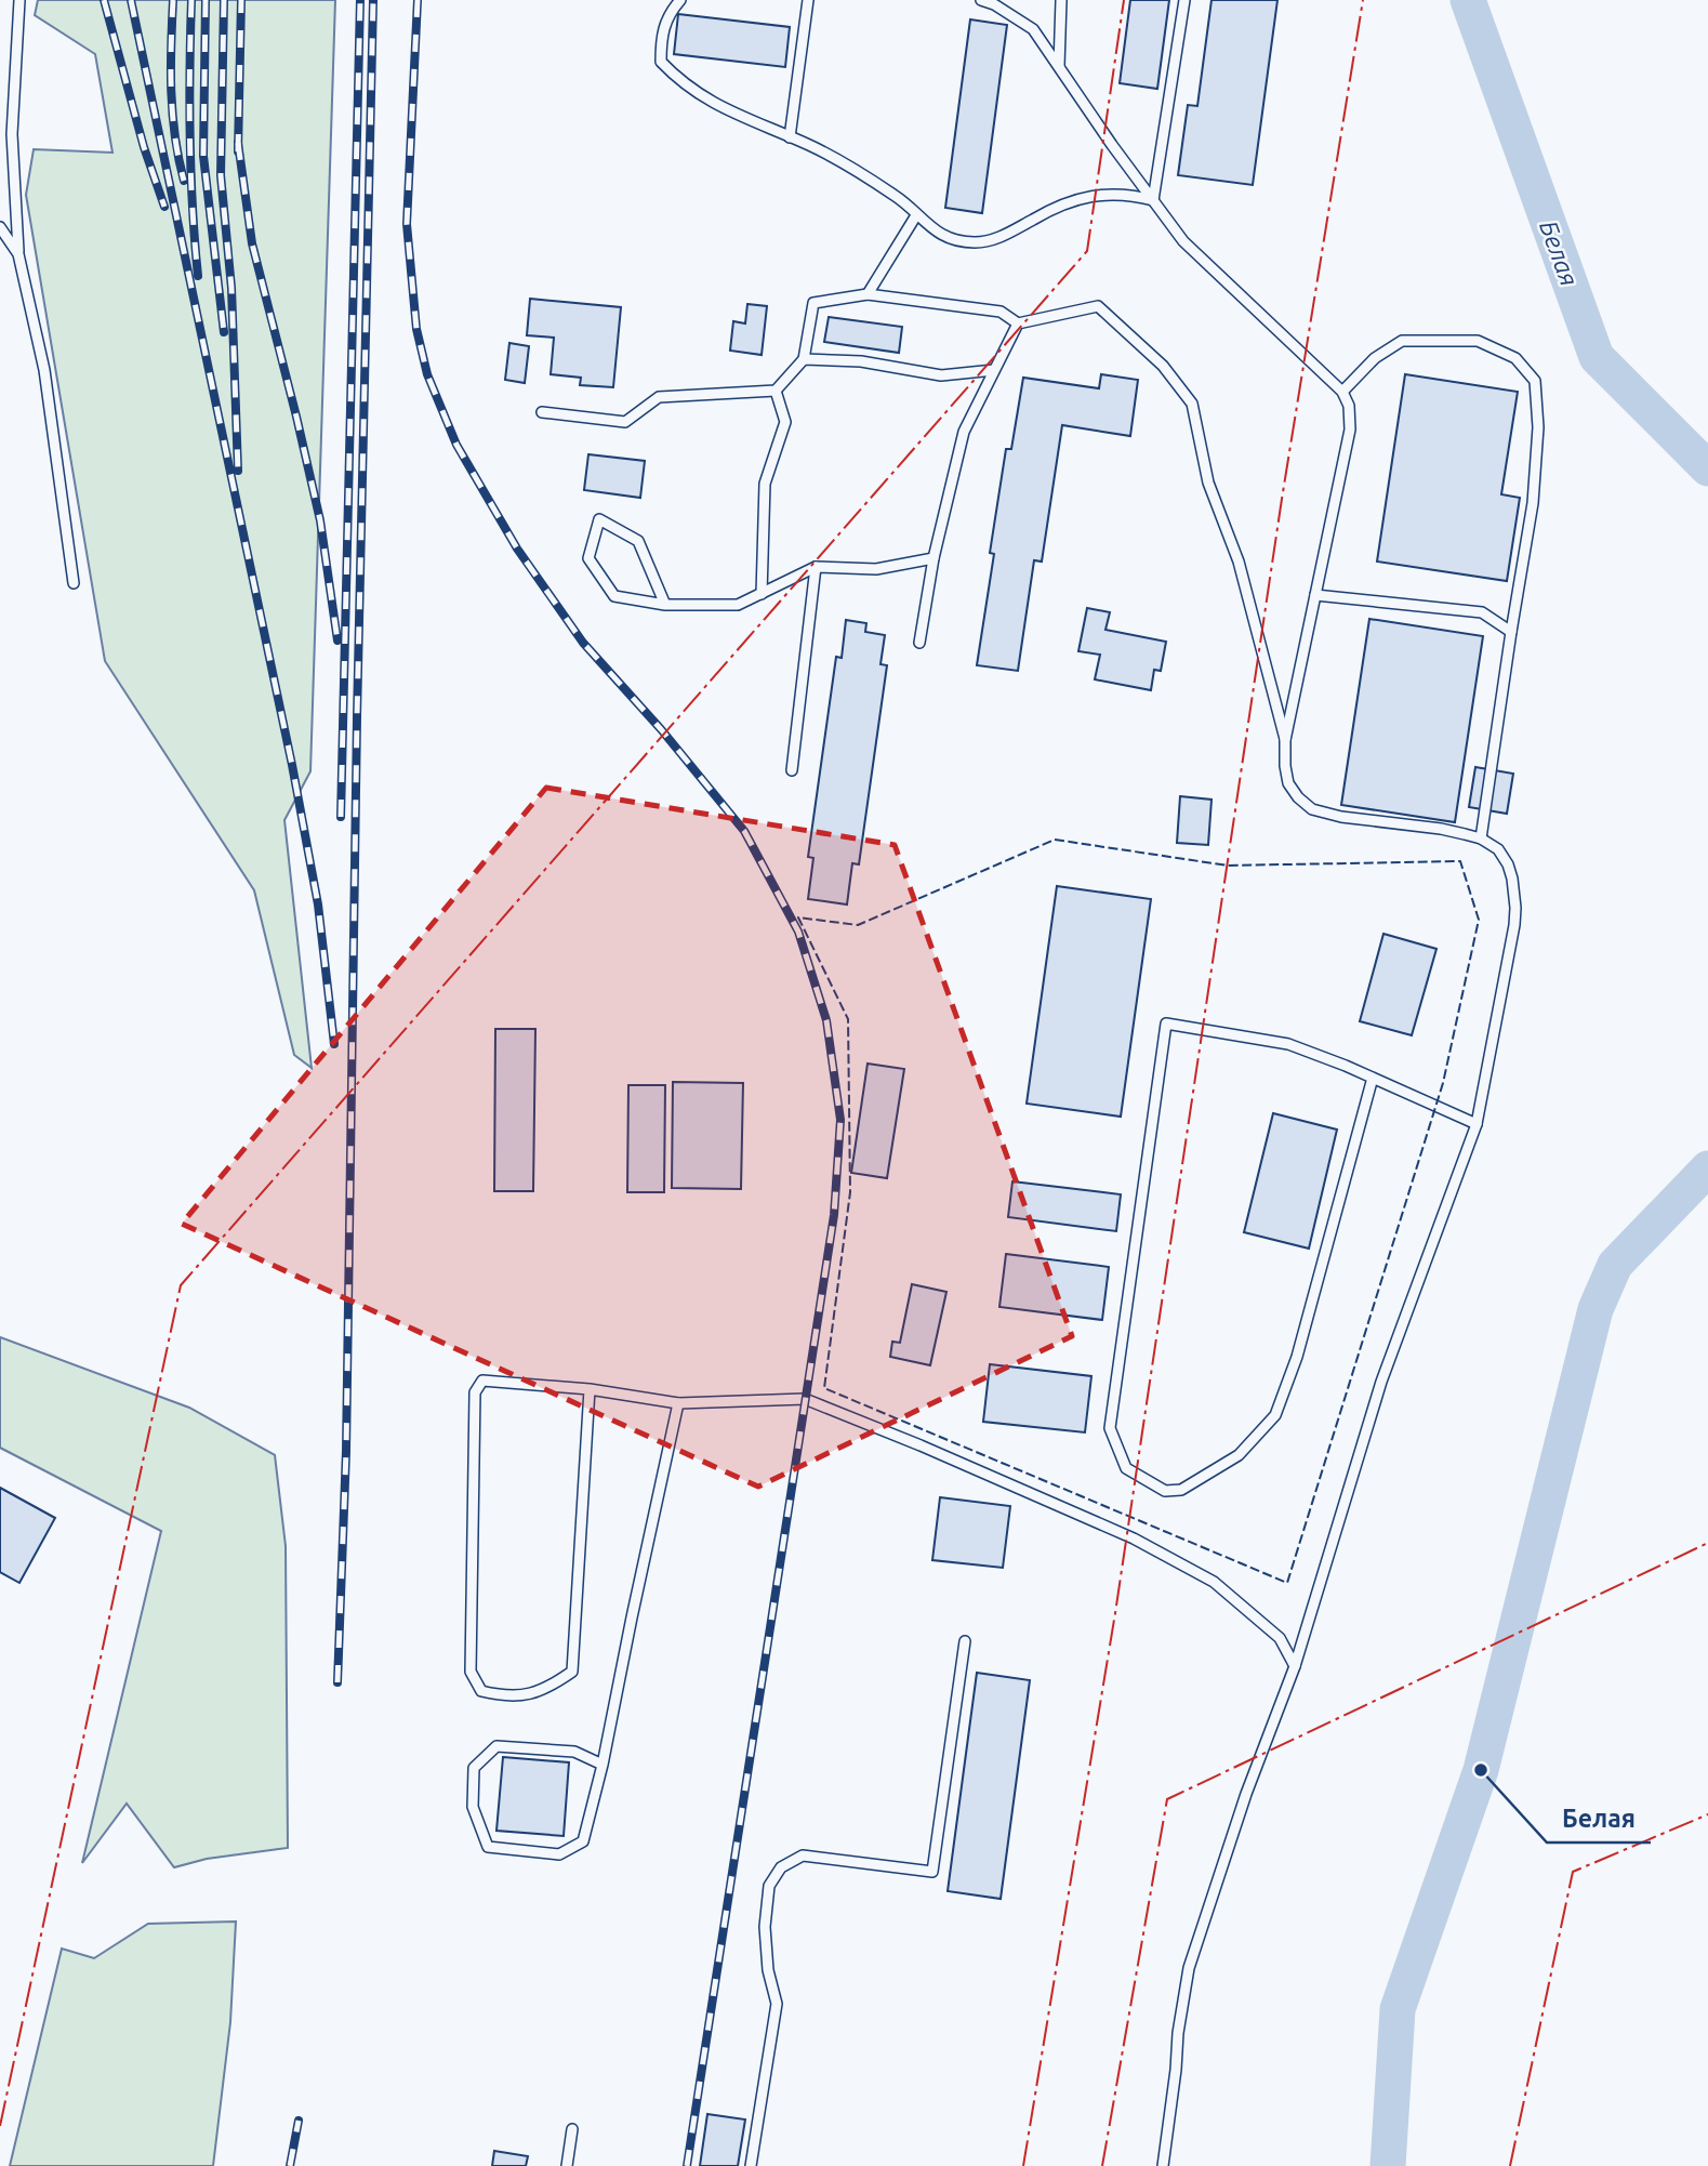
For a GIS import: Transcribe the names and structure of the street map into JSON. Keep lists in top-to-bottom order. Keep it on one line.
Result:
{"water":["Белая"],"places":["Белая"]}
